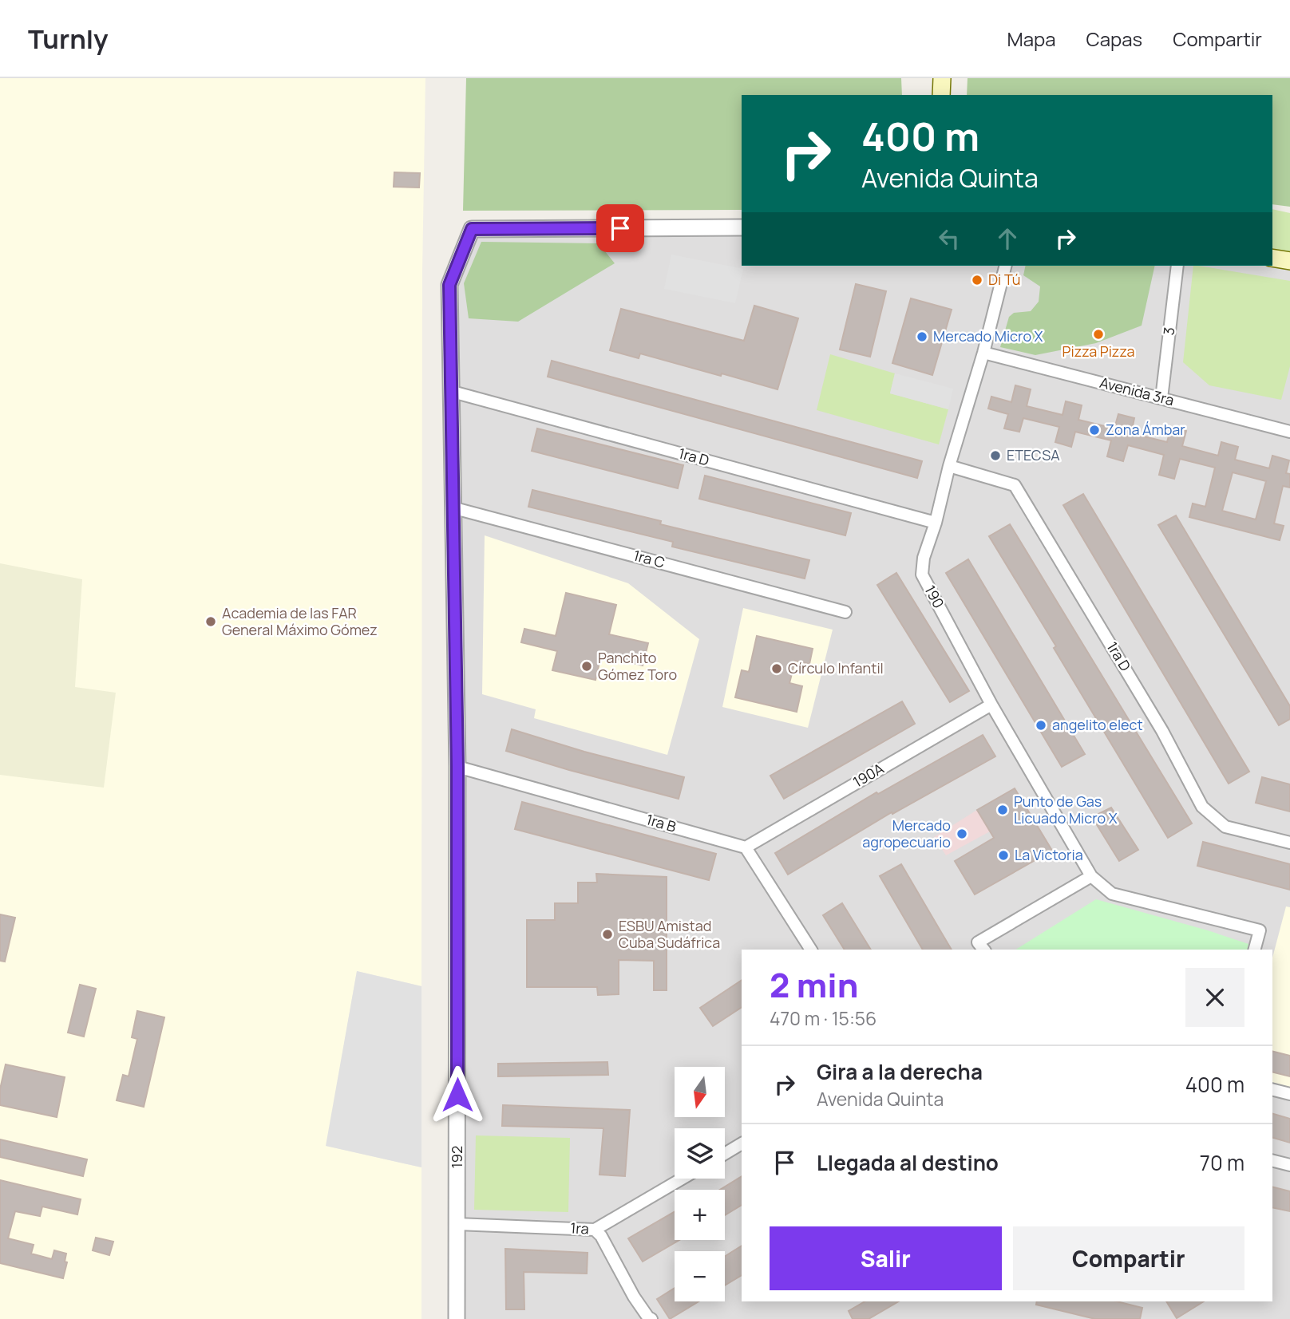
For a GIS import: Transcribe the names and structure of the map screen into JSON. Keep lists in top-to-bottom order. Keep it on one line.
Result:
{"streets":{"street":["3","Avenida 3ra","1ra D","1ra C","190","190A","1ra B","192","1ra"]},"crossings":[["3","Avenida 3ra"],["Avenida 3ra","190"],["1ra D","190"],["1ra D","192"],["1ra C","192"],["190","190A"],["190A","1ra B"],["1ra B","192"],["192","1ra"]],"places":["Di Tú","Pizza Pizza","Mercado Micro X","Zona Ámbar","ETECSA","Academia de las FAR General Máximo Gómez","Panchito Gómez Toro","Círculo Infantil","angelito elect","Punto de Gas Licuado Micro X","Mercado agropecuario","La Victoria","ESBU Amistad Cuba Sudáfrica"],"north":"bottom","page":{"header":"Turnly","nav":["Mapa","Capas","Compartir"],"turn":["400 m","Avenida Quinta"],"heading":["2 min","470 m · 15:56"],"list":[{"name":"Gira a la derecha","note":"Avenida Quinta","value":"400 m"},{"name":"Llegada al destino","value":"70 m"}],"map_buttons":["+","−"],"buttons":["Salir","Compartir"]}}
